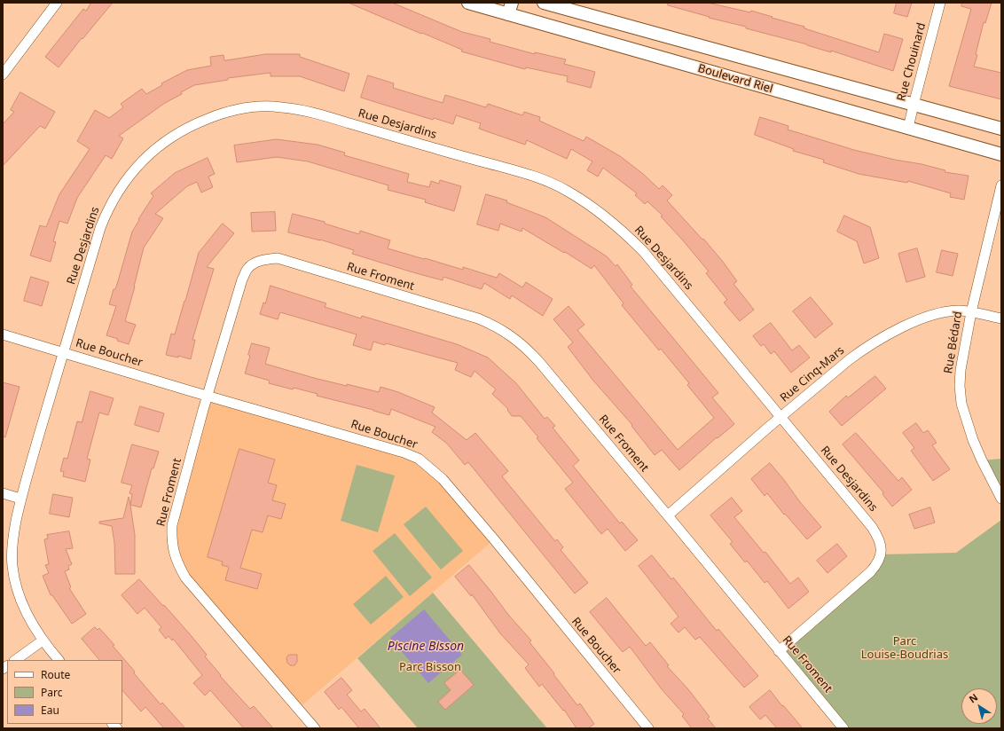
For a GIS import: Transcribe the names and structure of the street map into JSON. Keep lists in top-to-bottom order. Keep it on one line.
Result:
{"streets":{"street":["Rue Chouinard","Boulevard Riel","Rue Desjardins","Rue Froment","Rue Bédard","Rue Boucher","Rue Cinq-Mars"]},"crossings":[["Rue Chouinard","Boulevard Riel"],["Rue Desjardins","Rue Froment"],["Rue Desjardins","Rue Boucher"],["Rue Desjardins","Rue Cinq-Mars"],["Rue Froment","Rue Boucher"],["Rue Froment","Rue Cinq-Mars"],["Rue Bédard","Rue Cinq-Mars"]],"water":["Piscine Bisson"],"parks":["Parc Louise-Boudrias","Parc Bisson"],"legend":["Route","Parc","Eau"],"north":"top left"}
